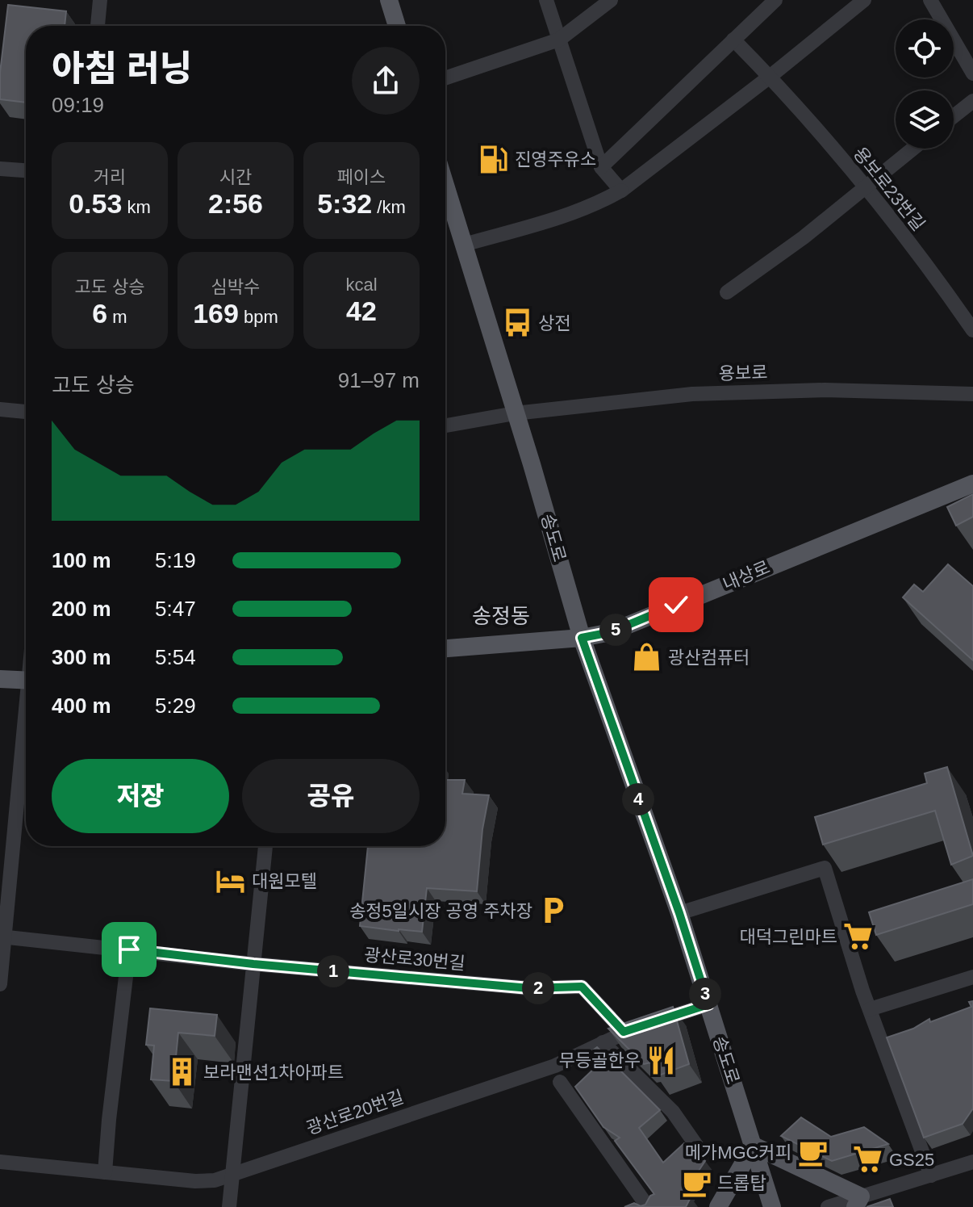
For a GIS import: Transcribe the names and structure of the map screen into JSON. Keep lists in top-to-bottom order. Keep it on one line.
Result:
{"streets":{"main road":["송도로","내상로"],"street":["용보로23번길","용보로","광산로30번길","광산로20번길"]},"crossings":[["용보로","송도로"],["송도로","내상로"],["송도로","광산로20번길"],["광산로30번길","광산로20번길"]],"districts":["송정동"],"places":{"fuel station":["진영주유소"],"bus stop":["상전"],"shop":["광산컴퓨터"],"hotel":["대원모텔"],"parking":["송정5일시장 공영 주차장"],"supermarket":["대덕그린마트","GS25"],"restaurant":["무등골한우"],"building":["보라맨션1차아파트"],"cafe":["메가MGC커피","드롭탑"]},"page":{"heading":["아침 러닝","09:19"],"stats":[["거리","0.53 km"],["시간","2:56"],["페이스","5:32 /km"],["고도 상승","6 m"],["심박수","169 bpm"],["kcal","42"]],"chart":["고도 상승","91–97 m"],"list":[{"name":"100 m","note":"5:19"},{"name":"200 m","note":"5:47"},{"name":"300 m","note":"5:54"},{"name":"400 m","note":"5:29"}],"pins":["5","4","1","2","3"],"buttons":["저장","공유"]}}
